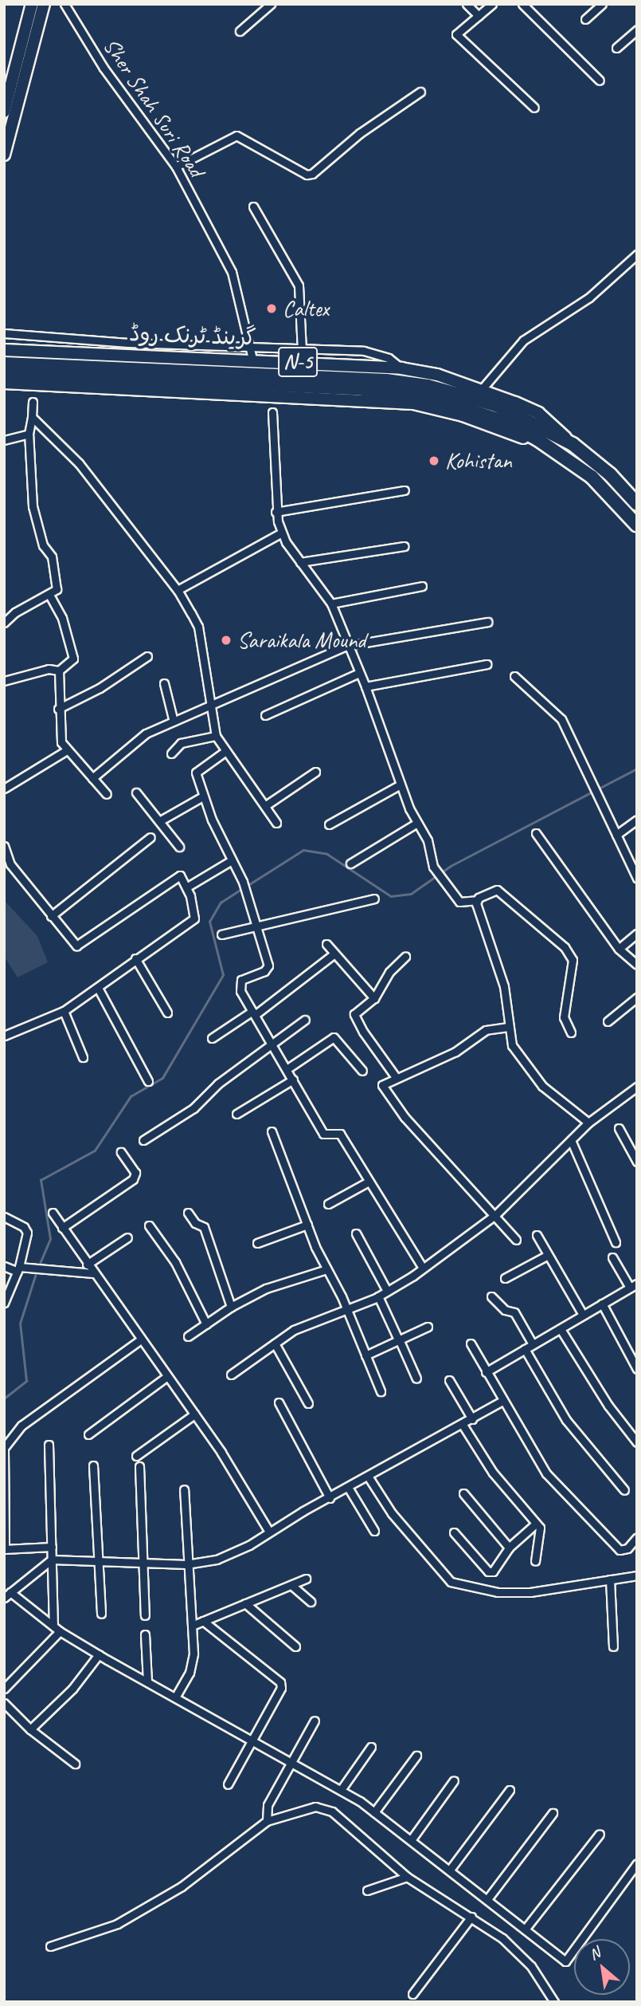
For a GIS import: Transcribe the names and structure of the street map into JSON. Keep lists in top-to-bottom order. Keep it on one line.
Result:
{"streets":{"highway":["گرینڈ ٹرنک روڈ","N-5"],"street":["Sher Shah Suri Road"]},"crossings":[["Sher Shah Suri Road","گرینڈ ٹرنک روڈ"]],"places":["Caltex","Kohistan","Saraikala Mound"],"north":"top left"}
